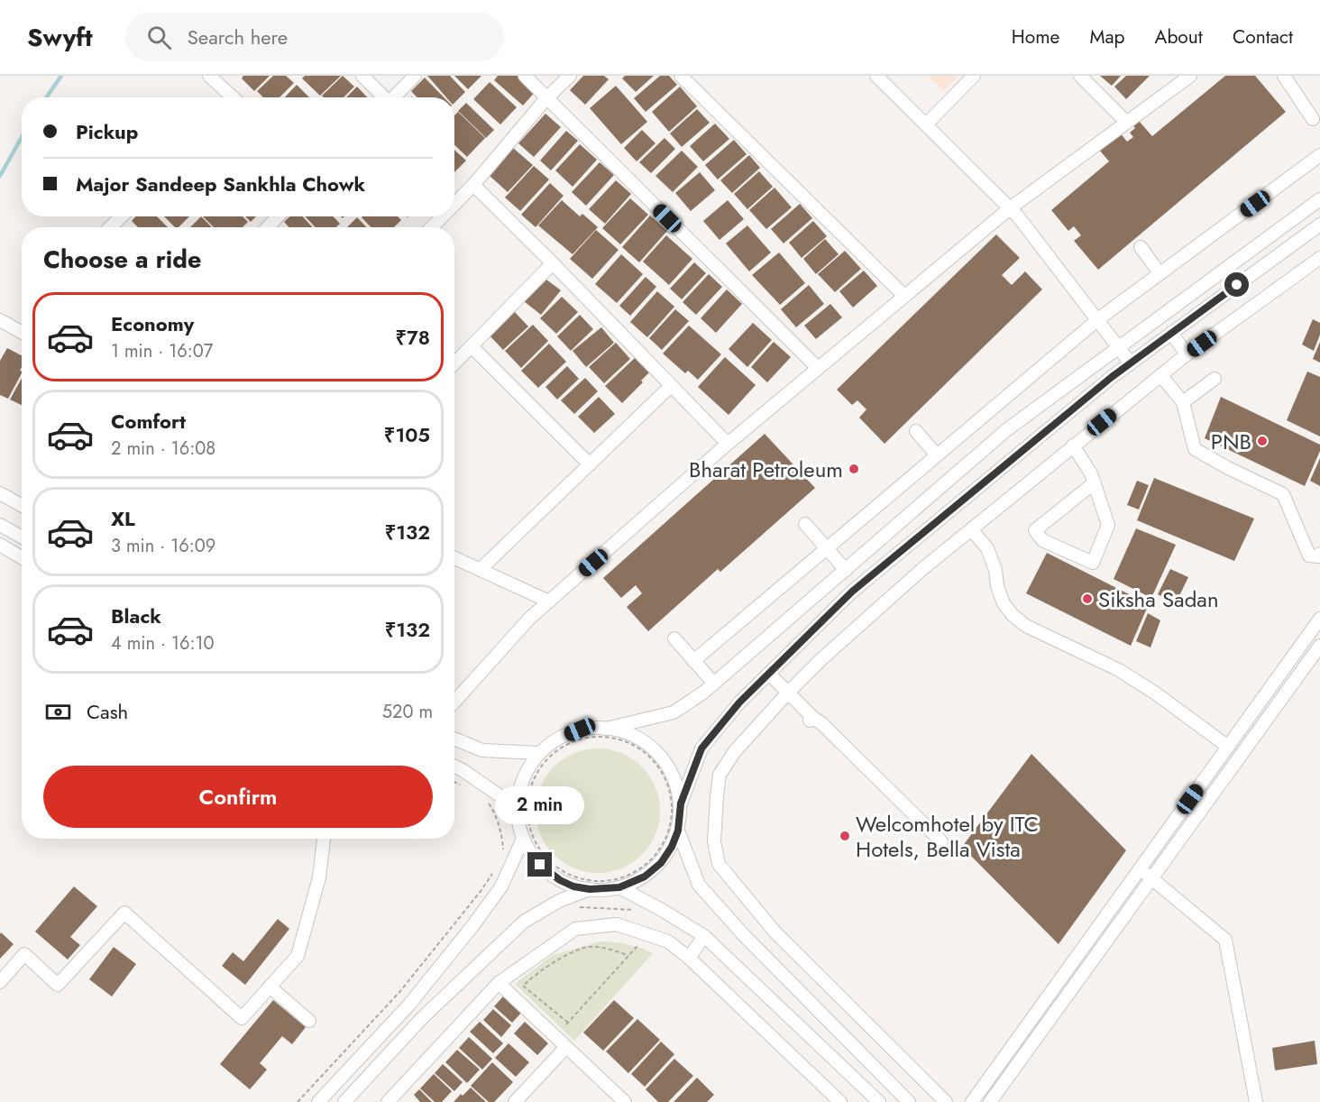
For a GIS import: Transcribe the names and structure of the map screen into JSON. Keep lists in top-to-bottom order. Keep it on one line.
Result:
{"places":["PNB","Bharat Petroleum","Siksha Sadan","Welcomhotel by ITC Hotels, Bella Vista"],"page":{"header":"Swyft","search":"Search here","nav":["Home","Map","About","Contact"],"banner":["Pickup","Major Sandeep Sankhla Chowk"],"heading":"Choose a ride","list":[{"name":"Economy","note":"1 min · 16:07","value":"₹78"},{"name":"Comfort","note":"2 min · 16:08","value":"₹105"},{"name":"XL","note":"3 min · 16:09","value":"₹132"},{"name":"Black","note":"4 min · 16:10","value":"₹132"}],"pay":["Cash","520 m"],"buttons":"Confirm","bubble":"2 min"}}
